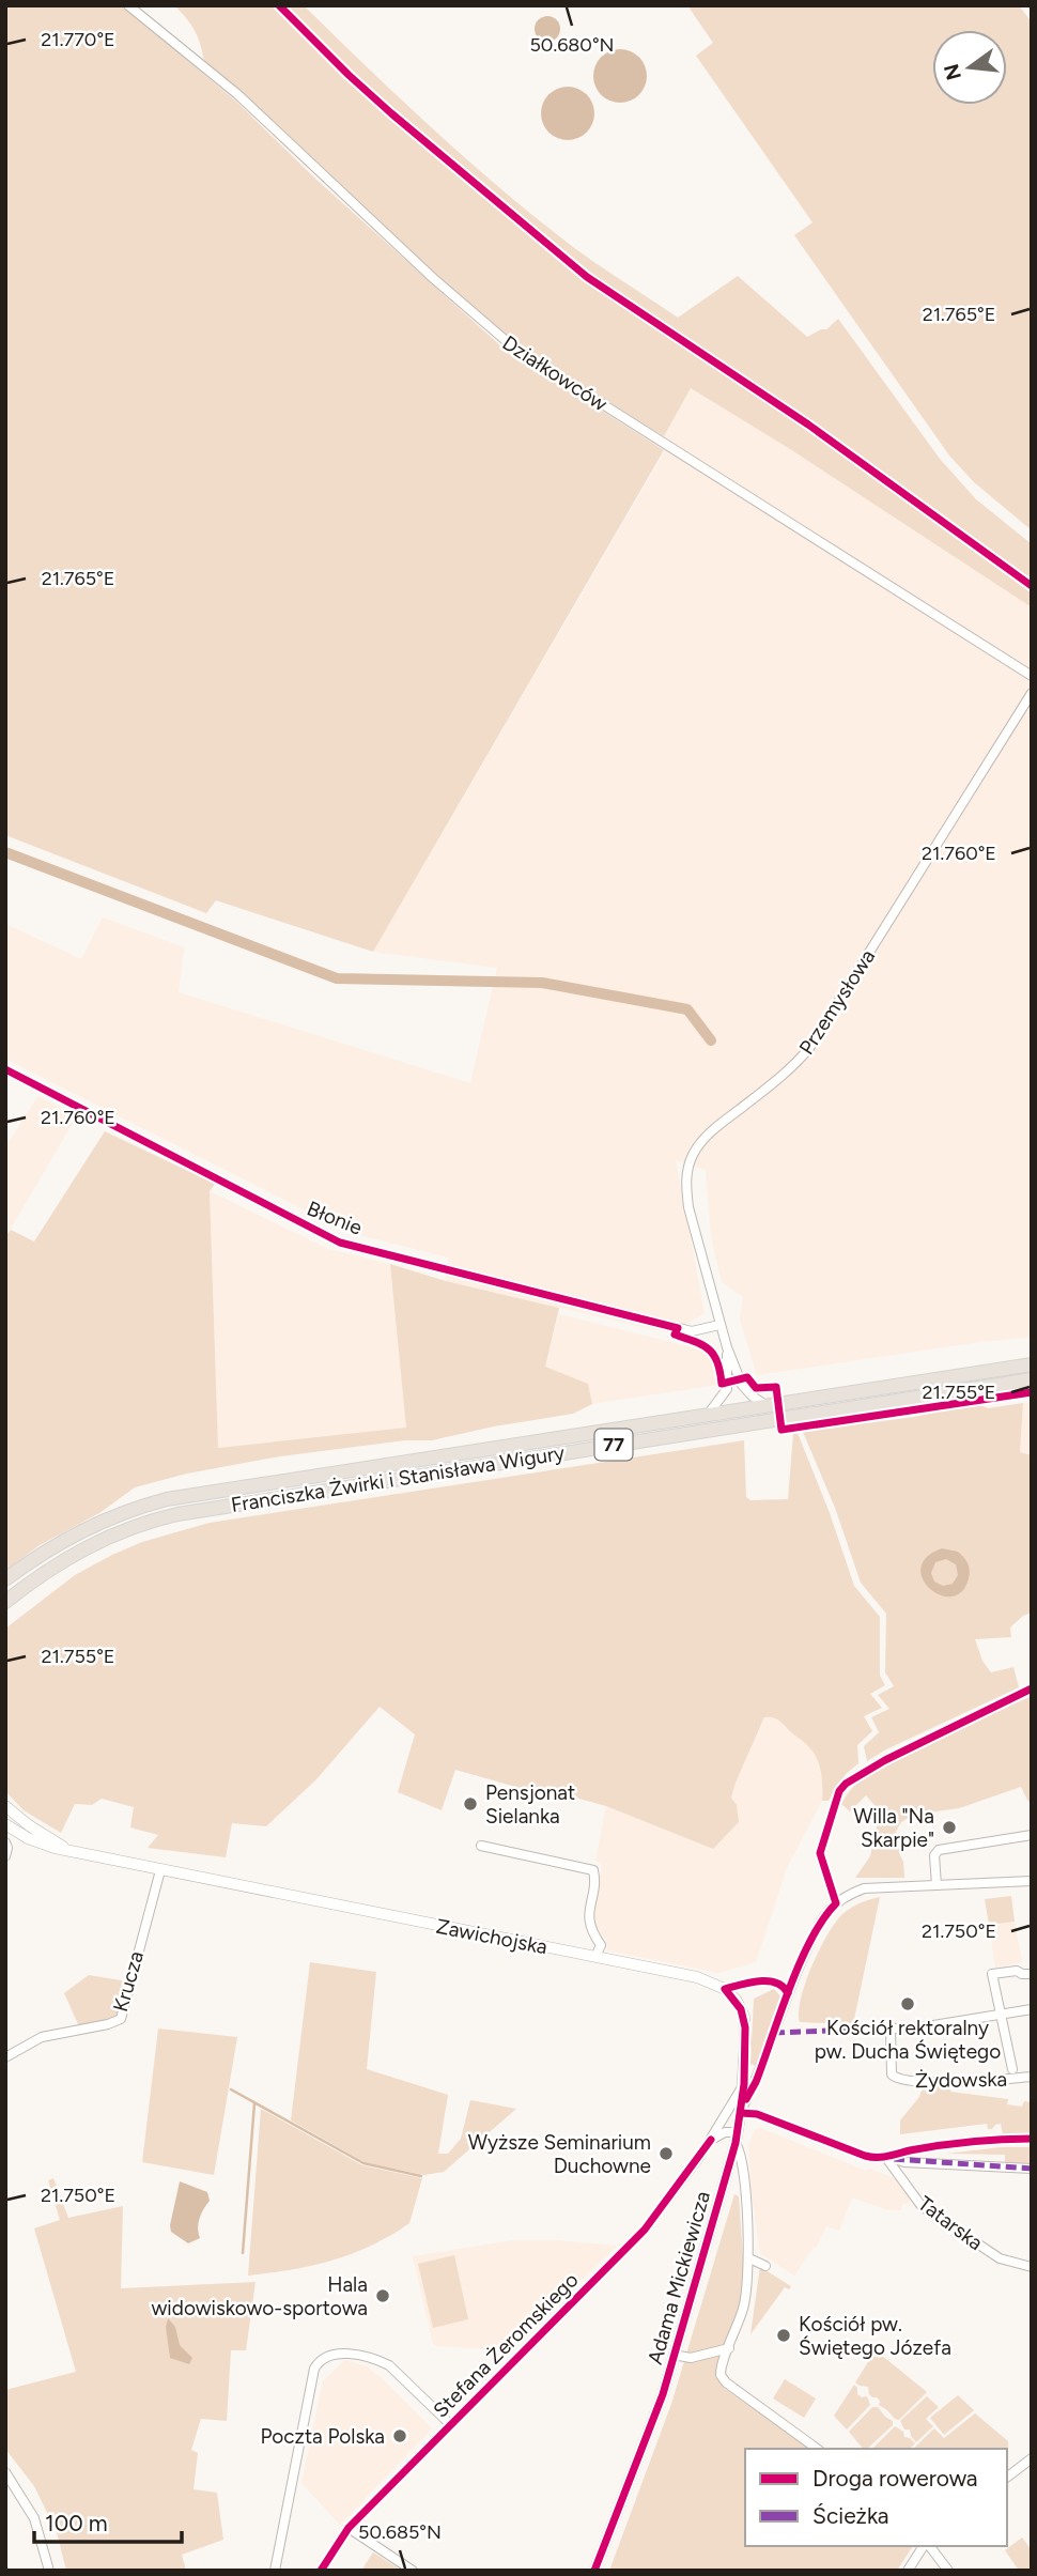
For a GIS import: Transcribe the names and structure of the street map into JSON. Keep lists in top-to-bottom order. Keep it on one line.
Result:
{"streets":{"main road":["77","Franciszka Żwirki i Stanisława Wigury"],"street":["Działkowców","Przemysłowa","Błonie","Zawichojska","Krucza","Żydowska","Tatarska","Adama Mickiewicza","Stefana Żeromskiego"]},"crossings":[["Przemysłowa","Błonie"],["Zawichojska","Krucza"],["Zawichojska","Adama Mickiewicza"],["Adama Mickiewicza","Stefana Żeromskiego"]],"places":["Pensjonat Sielanka","Willa \"Na Skarpie\"","Kościół rektoralny pw. Ducha Świętego","Wyższe Seminarium Duchowne","Hala widowiskowo-sportowa","Kościół pw. Świętego Józefa","Poczta Polska"],"legend":["Droga rowerowa","Ścieżka"],"scale_bar":"100 m","north":"left","coordinates":["21.770°E","50.680°N","21.765°E","21.760°E","21.755°E","21.750°E","50.685°N"]}
